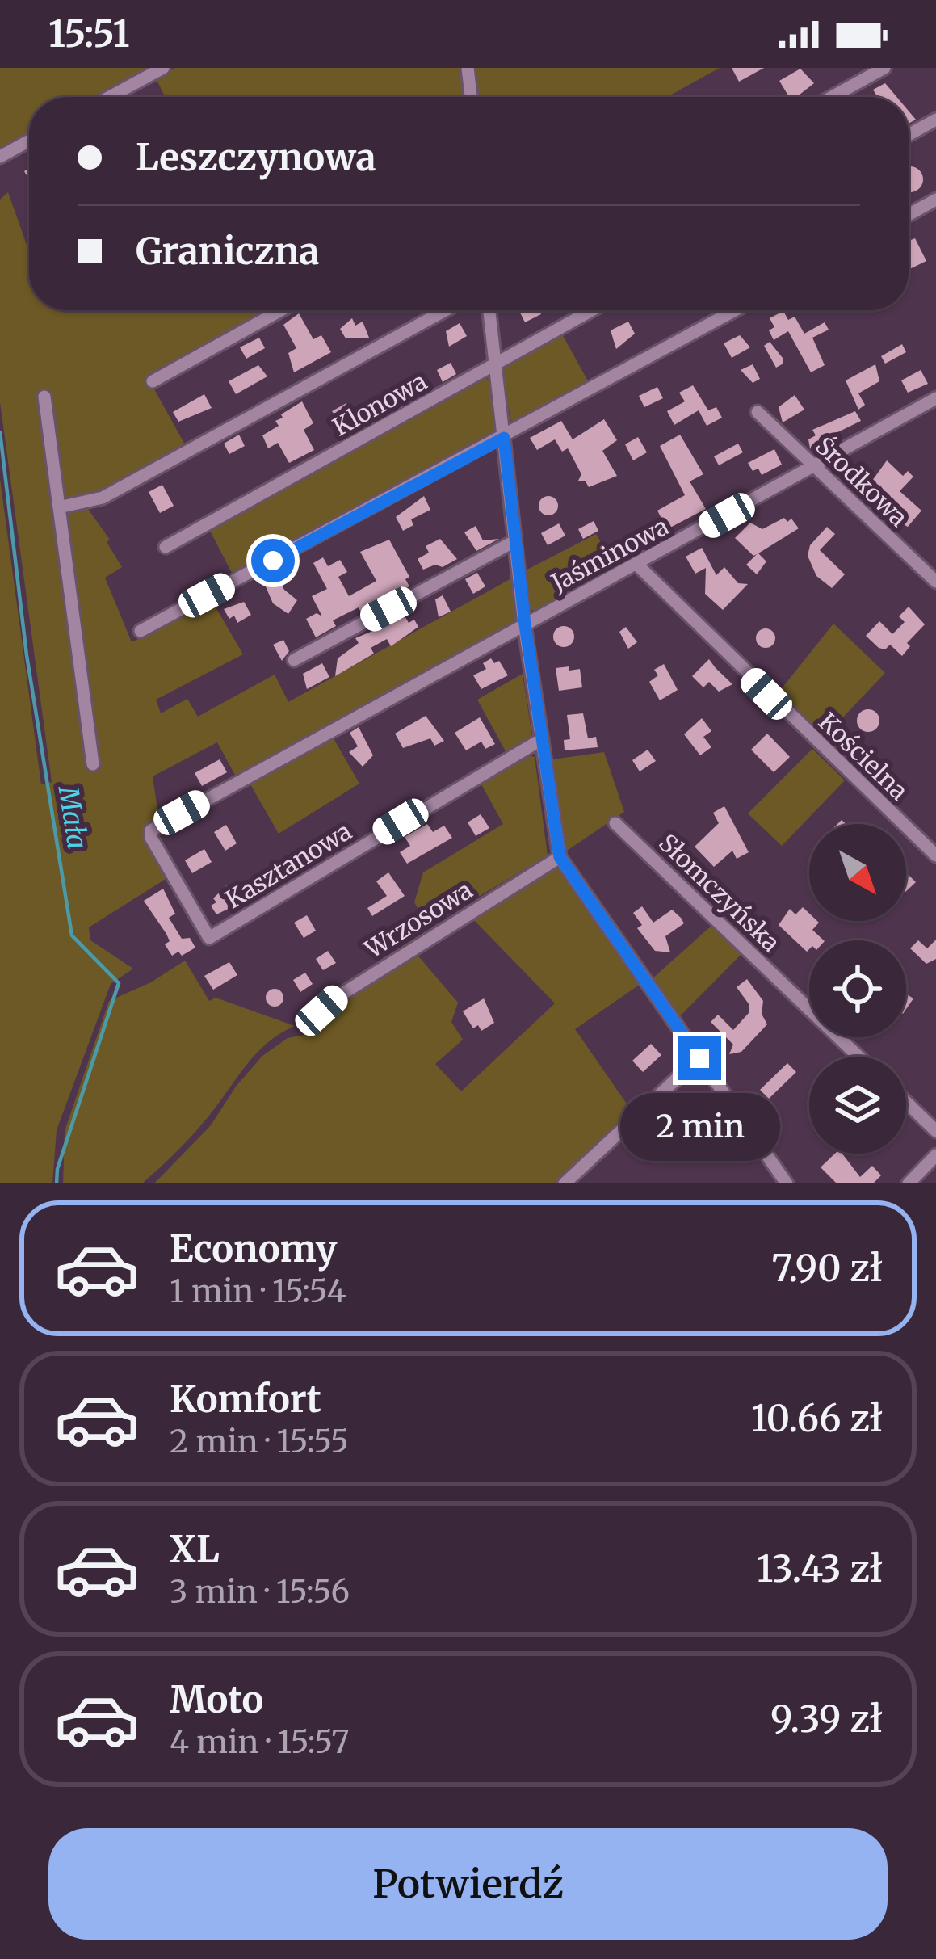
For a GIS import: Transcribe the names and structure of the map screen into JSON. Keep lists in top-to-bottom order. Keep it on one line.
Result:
{"streets":{"street":["Klonowa","Środkowa","Jaśminowa","Kościelna","Kasztanowa","Słomczyńska","Wrzosowa"]},"crossings":[["Środkowa","Jaśminowa"],["Jaśminowa","Kościelna"],["Jaśminowa","Kasztanowa"]],"water":["Mała"],"north":"bottom right","page":{"status":"15:51","banner":["Leszczynowa","Graniczna"],"bubble":"2 min","list":[{"name":"Economy","note":"1 min · 15:54","value":"7.90 zł"},{"name":"Komfort","note":"2 min · 15:55","value":"10.66 zł"},{"name":"XL","note":"3 min · 15:56","value":"13.43 zł"},{"name":"Moto","note":"4 min · 15:57","value":"9.39 zł"}],"buttons":"Potwierdź"}}
